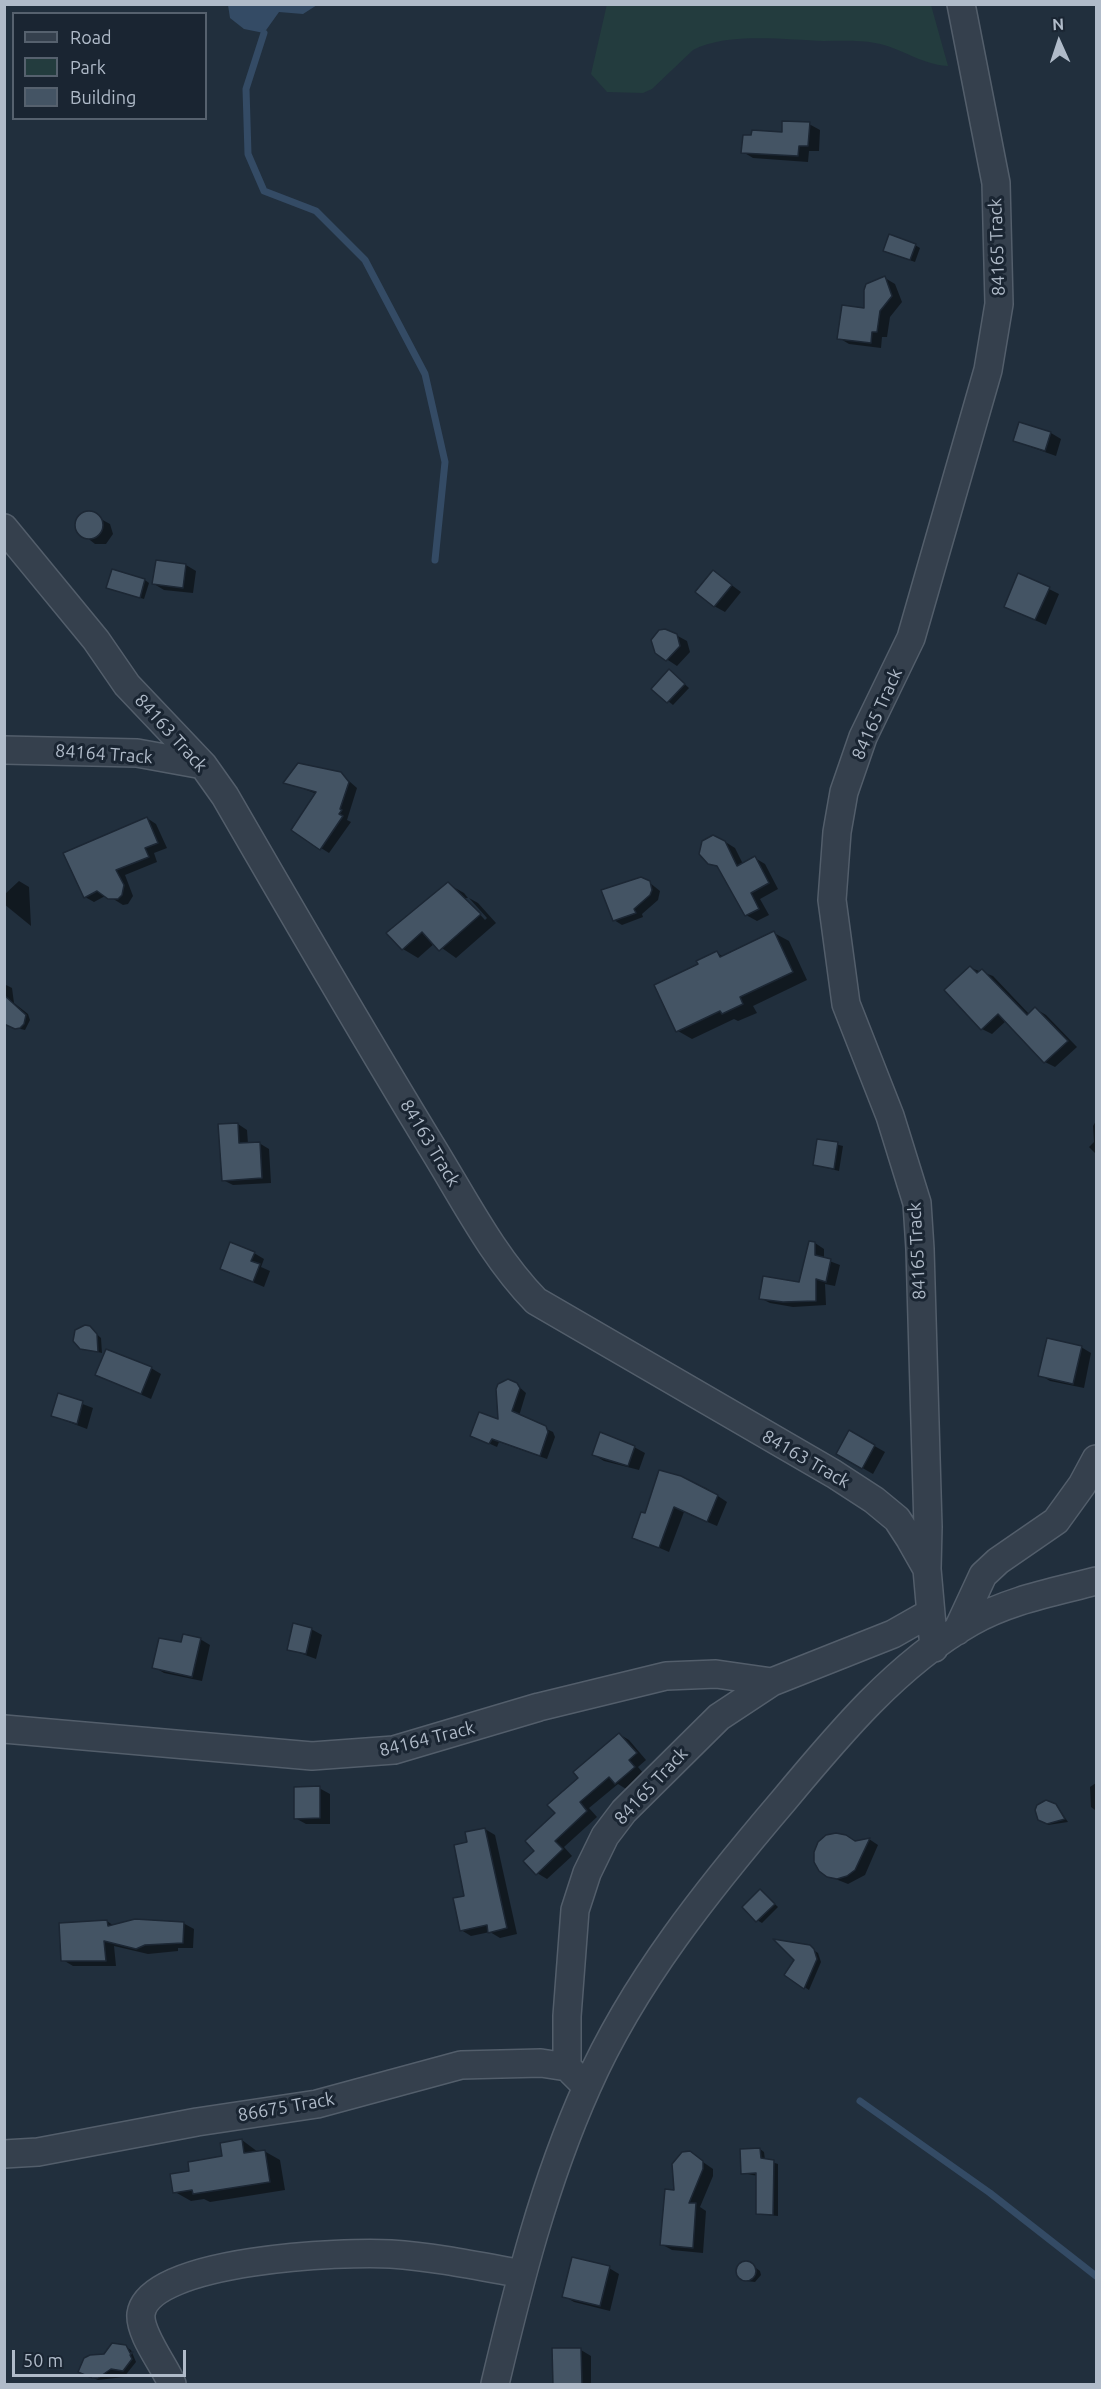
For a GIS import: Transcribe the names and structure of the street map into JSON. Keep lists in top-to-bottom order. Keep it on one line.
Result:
{"streets":{"street":["84165 Track","84163 Track","84164 Track","86675 Track"]},"crossings":[["84165 Track","84163 Track"],["84165 Track","84164 Track"],["84165 Track","86675 Track"],["84163 Track","84164 Track"]],"legend":["Road","Park","Building"],"scale_bar":"50 m","north":"top"}
